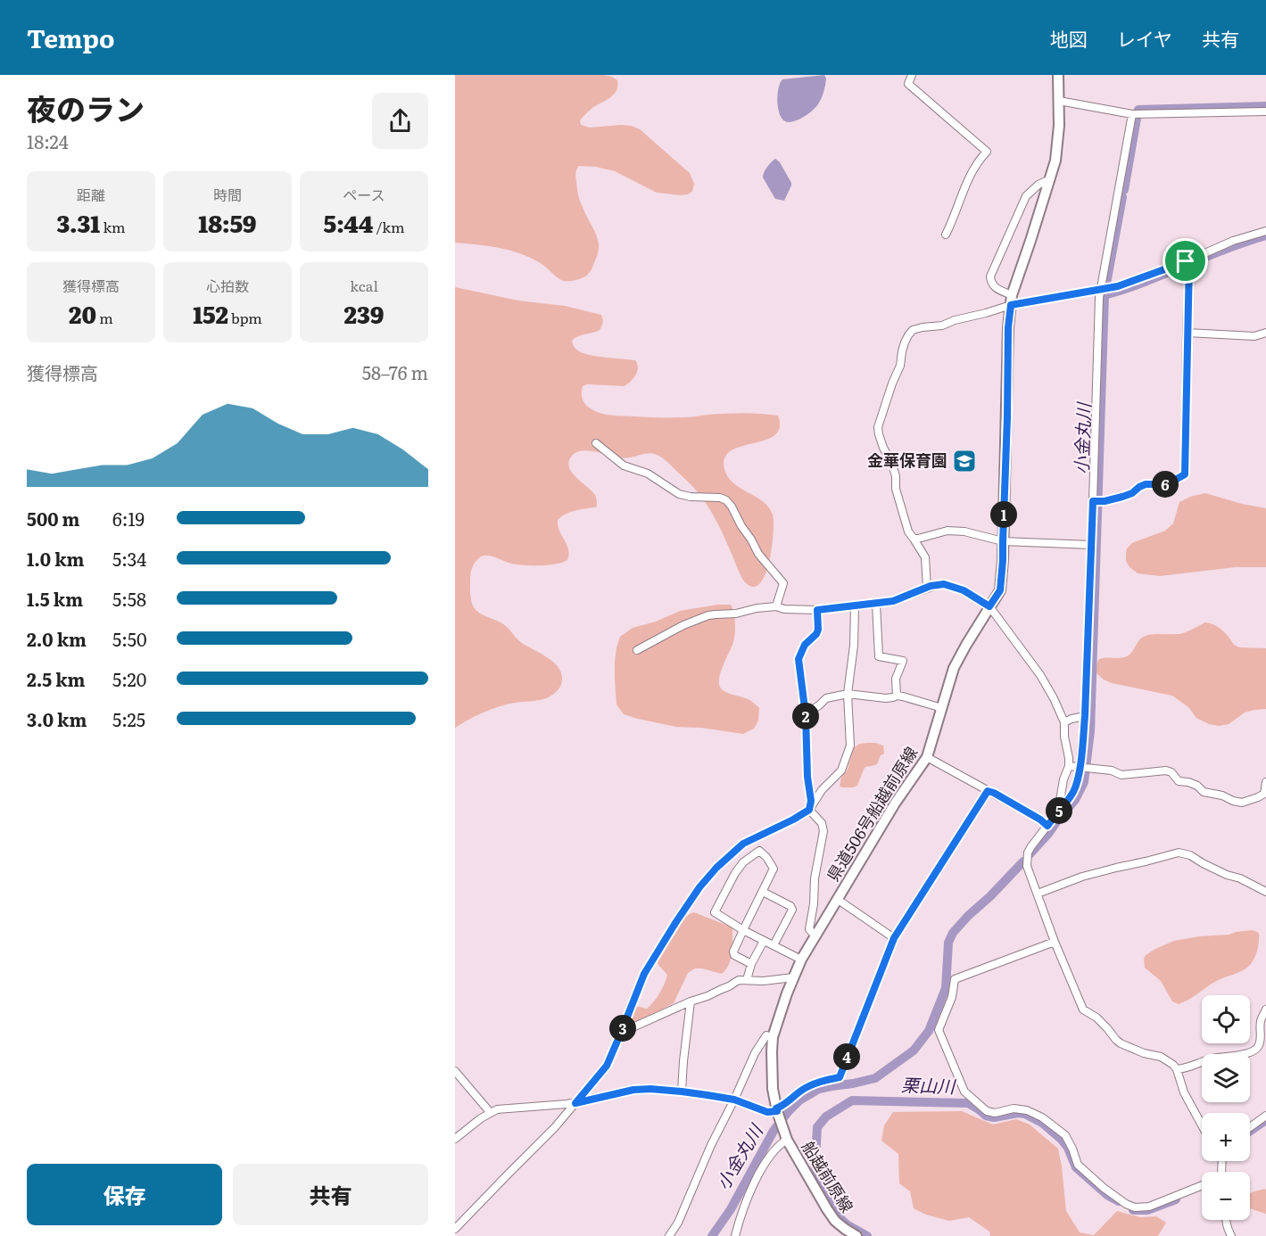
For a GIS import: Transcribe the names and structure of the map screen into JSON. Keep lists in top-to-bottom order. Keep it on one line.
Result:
{"streets":{"main road":["県道506号船越前原線","船越前原線"]},"crossings":[["県道506号船越前原線","船越前原線"]],"water":["小金丸川","栗山川"],"places":{"school or university":["金華保育園"]},"page":{"header":"Tempo","nav":["地図","レイヤ","共有"],"heading":["夜のラン","18:24"],"stats":[["距離","3.31 km"],["時間","18:59"],["ペース","5:44 /km"],["獲得標高","20 m"],["心拍数","152 bpm"],["kcal","239"]],"chart":["獲得標高","58–76 m"],"pins":["6","1","2","5","3","4"],"list":[{"name":"500 m","note":"6:19"},{"name":"1.0 km","note":"5:34"},{"name":"1.5 km","note":"5:58"},{"name":"2.0 km","note":"5:50"},{"name":"2.5 km","note":"5:20"},{"name":"3.0 km","note":"5:25"}],"map_buttons":["+","−"],"buttons":["保存","共有"]}}
